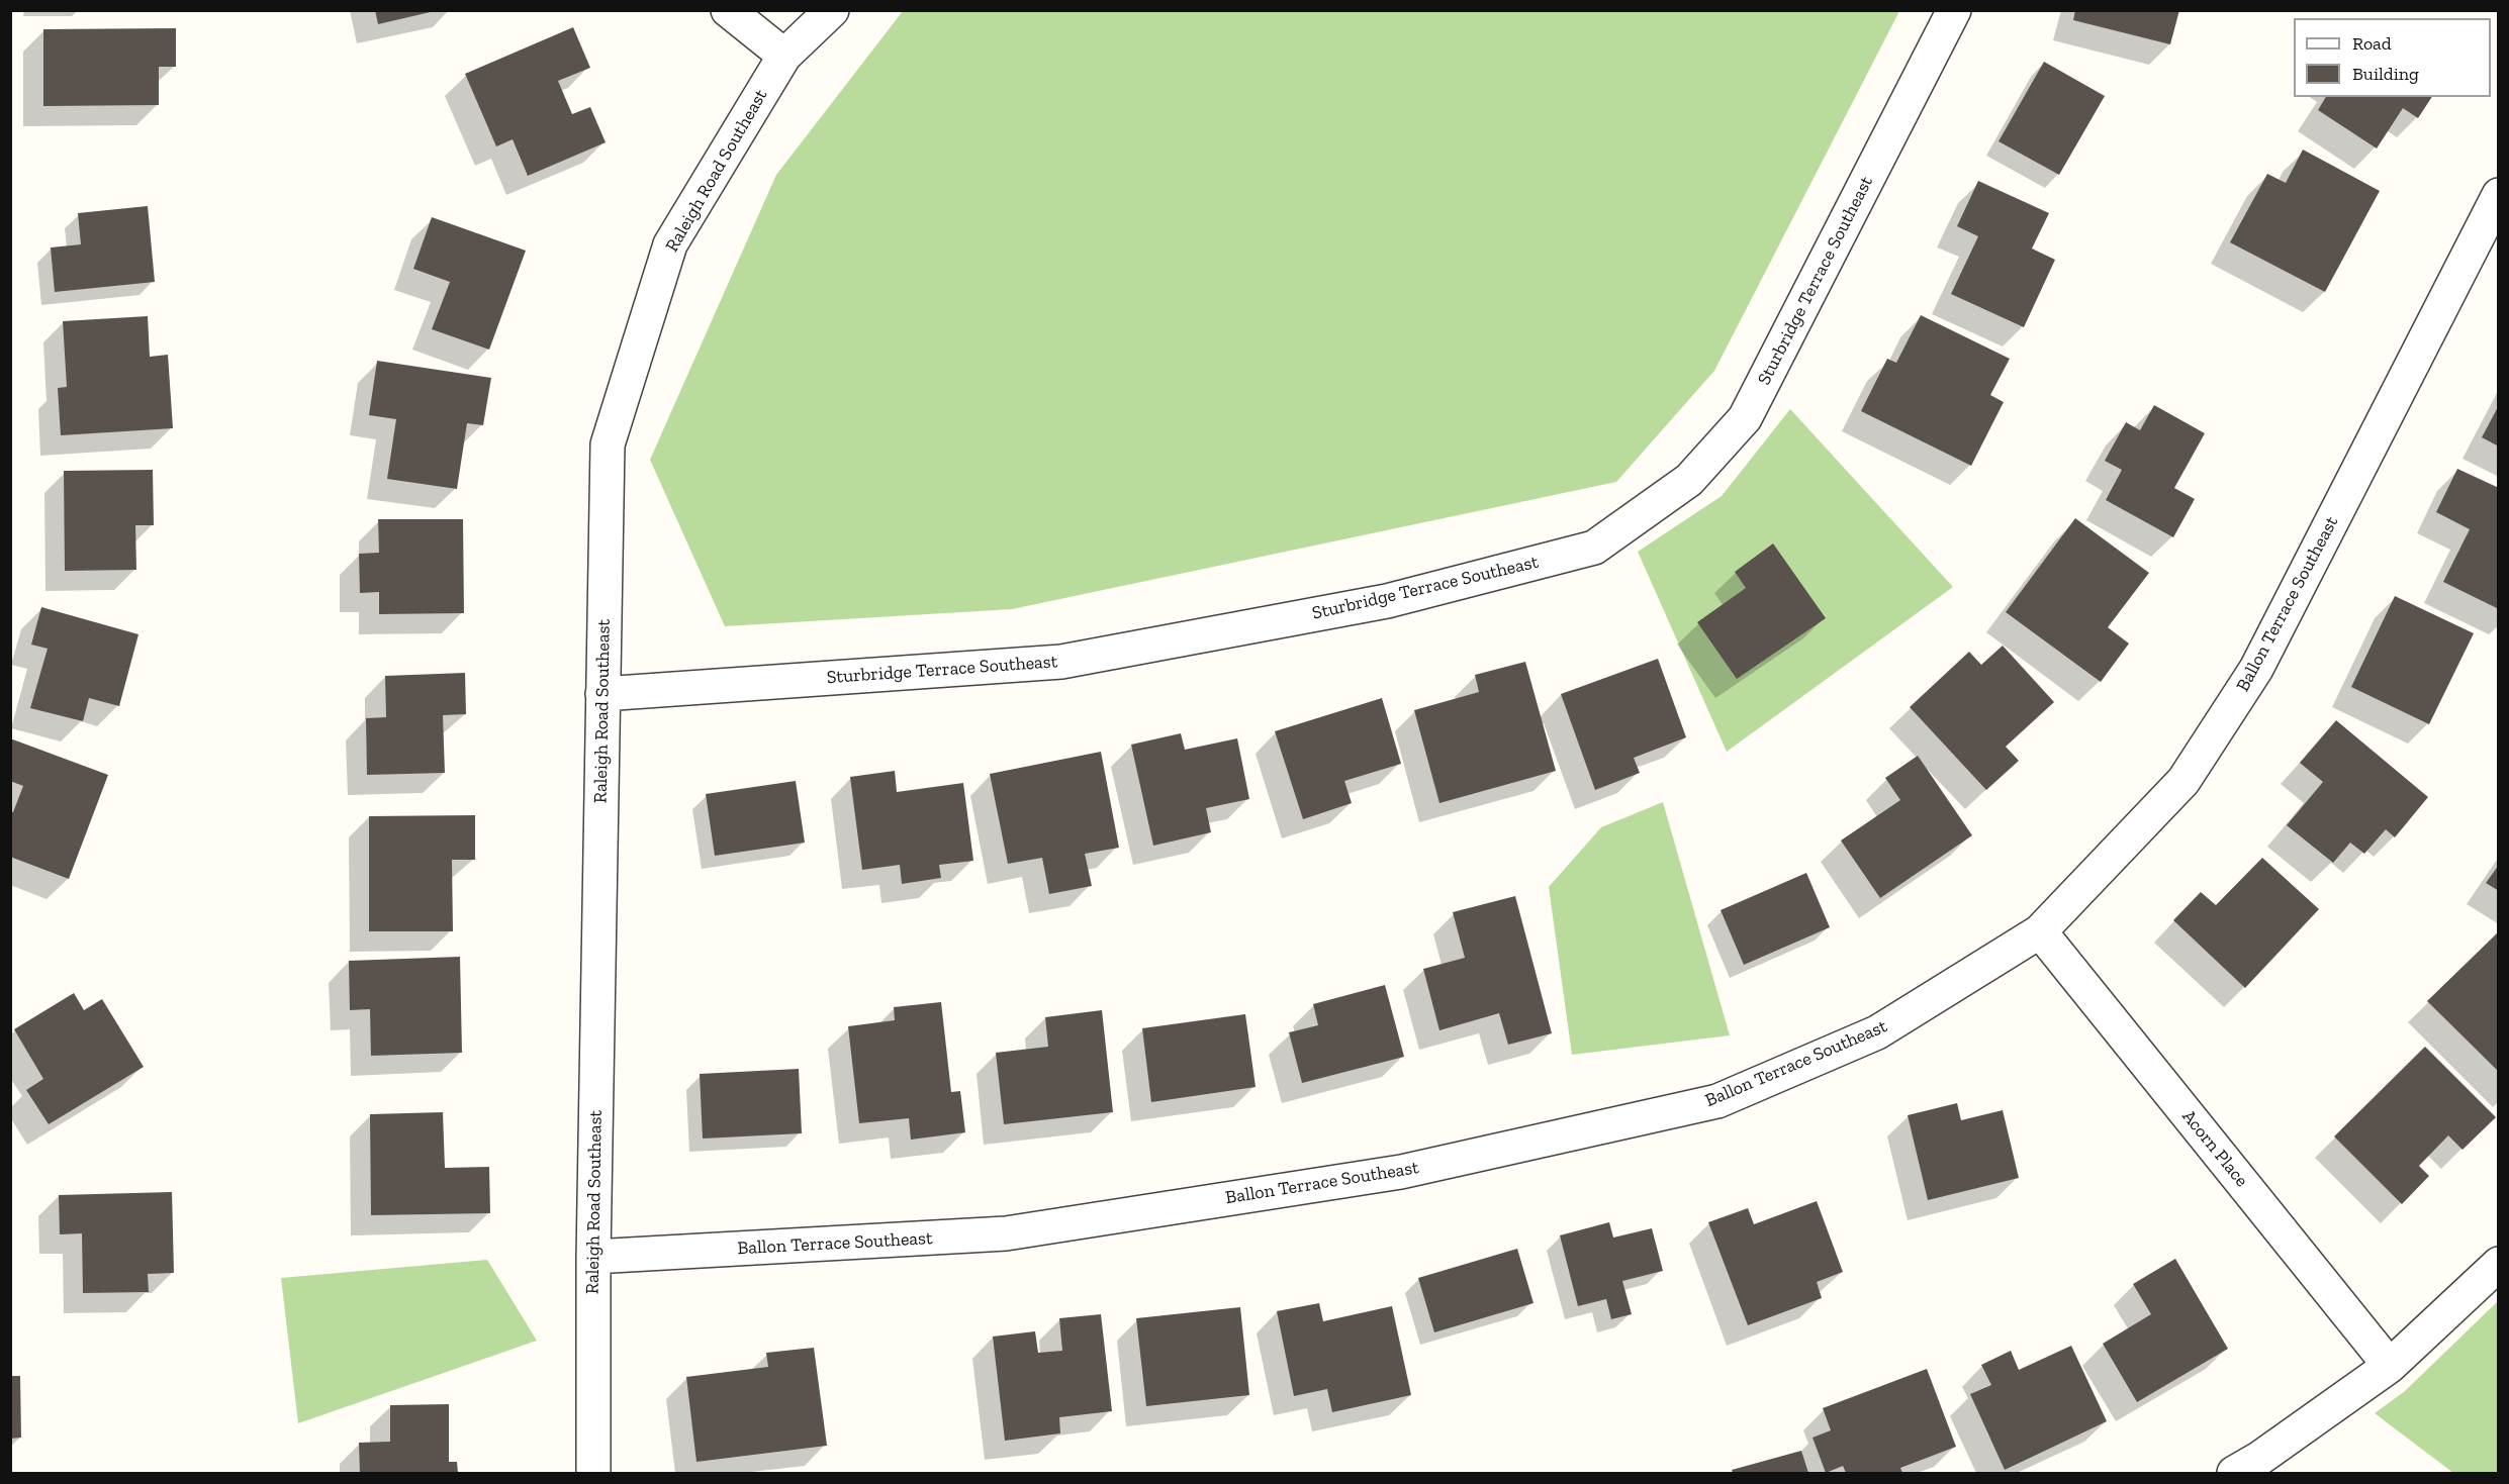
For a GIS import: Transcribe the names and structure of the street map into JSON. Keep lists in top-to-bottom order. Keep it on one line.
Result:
{"streets":{"street":["Raleigh Road Southeast","Sturbridge Terrace Southeast","Ballon Terrace Southeast","Acorn Place"]},"crossings":[["Raleigh Road Southeast","Sturbridge Terrace Southeast"],["Raleigh Road Southeast","Ballon Terrace Southeast"],["Ballon Terrace Southeast","Acorn Place"]],"legend":["Road","Building"]}
